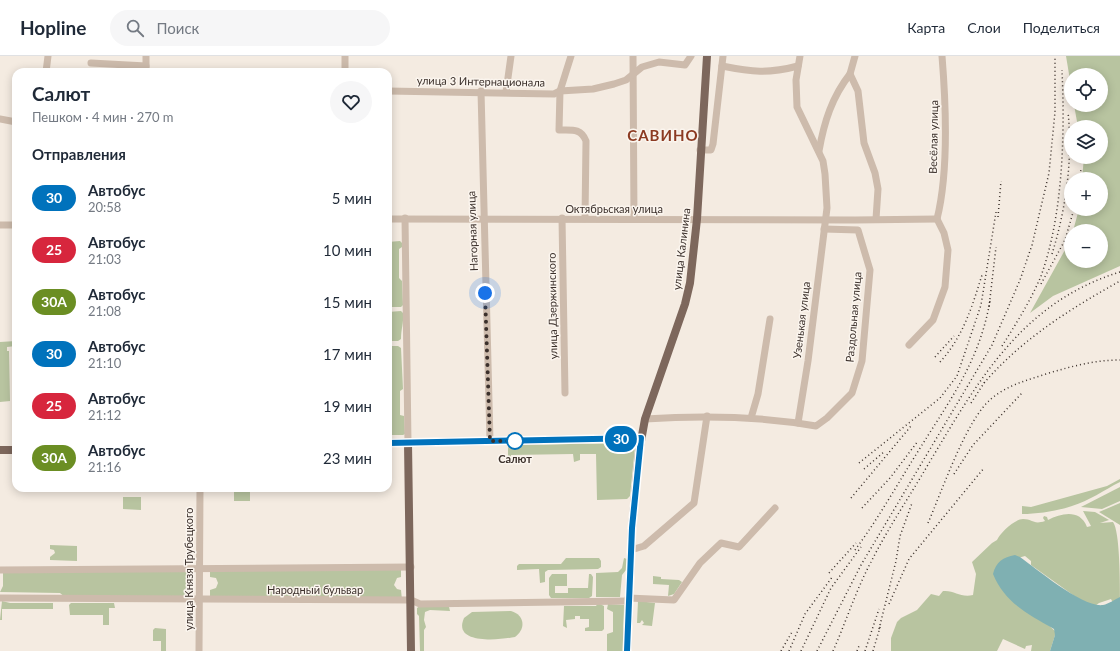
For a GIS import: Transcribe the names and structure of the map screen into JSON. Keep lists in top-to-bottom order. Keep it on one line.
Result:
{"streets":{"main road":["улица Калинина"],"street":["улица 3 Интернационала","Весёлая улица","Октябрьская улица","Нагорная улица","улица Дзержинского","Раздольная улица","Узенькая улица","улица Князя Трубецкого","Народный бульвар"]},"crossings":[["улица 3 Интернационала","Нагорная улица"],["Весёлая улица","Октябрьская улица"],["Октябрьская улица","Нагорная улица"],["Октябрьская улица","улица Калинина"],["Октябрьская улица","улица Дзержинского"],["Октябрьская улица","Узенькая улица"],["улица Калинина","Народный бульвар"],["Раздольная улица","Узенькая улица"],["улица Князя Трубецкого","Народный бульвар"]],"districts":["САВИНО"],"places":["Салют"],"lines":["bus line 30"],"page":{"header":"Hopline","search":"Поиск","nav":["Карта","Слои","Поделиться"],"on_map":"30","map_buttons":["+","−"],"heading":[["Салют","Пешком · 4 мин · 270 m"],"Отправления"],"list":[{"mark":"30","name":"Автобус","note":"20:58","value":"5 мин"},{"mark":"25","name":"Автобус","note":"21:03","value":"10 мин"},{"mark":"30А","name":"Автобус","note":"21:08","value":"15 мин"},{"mark":"30","name":"Автобус","note":"21:10","value":"17 мин"},{"mark":"25","name":"Автобус","note":"21:12","value":"19 мин"},{"mark":"30А","name":"Автобус","note":"21:16","value":"23 мин"}]}}
